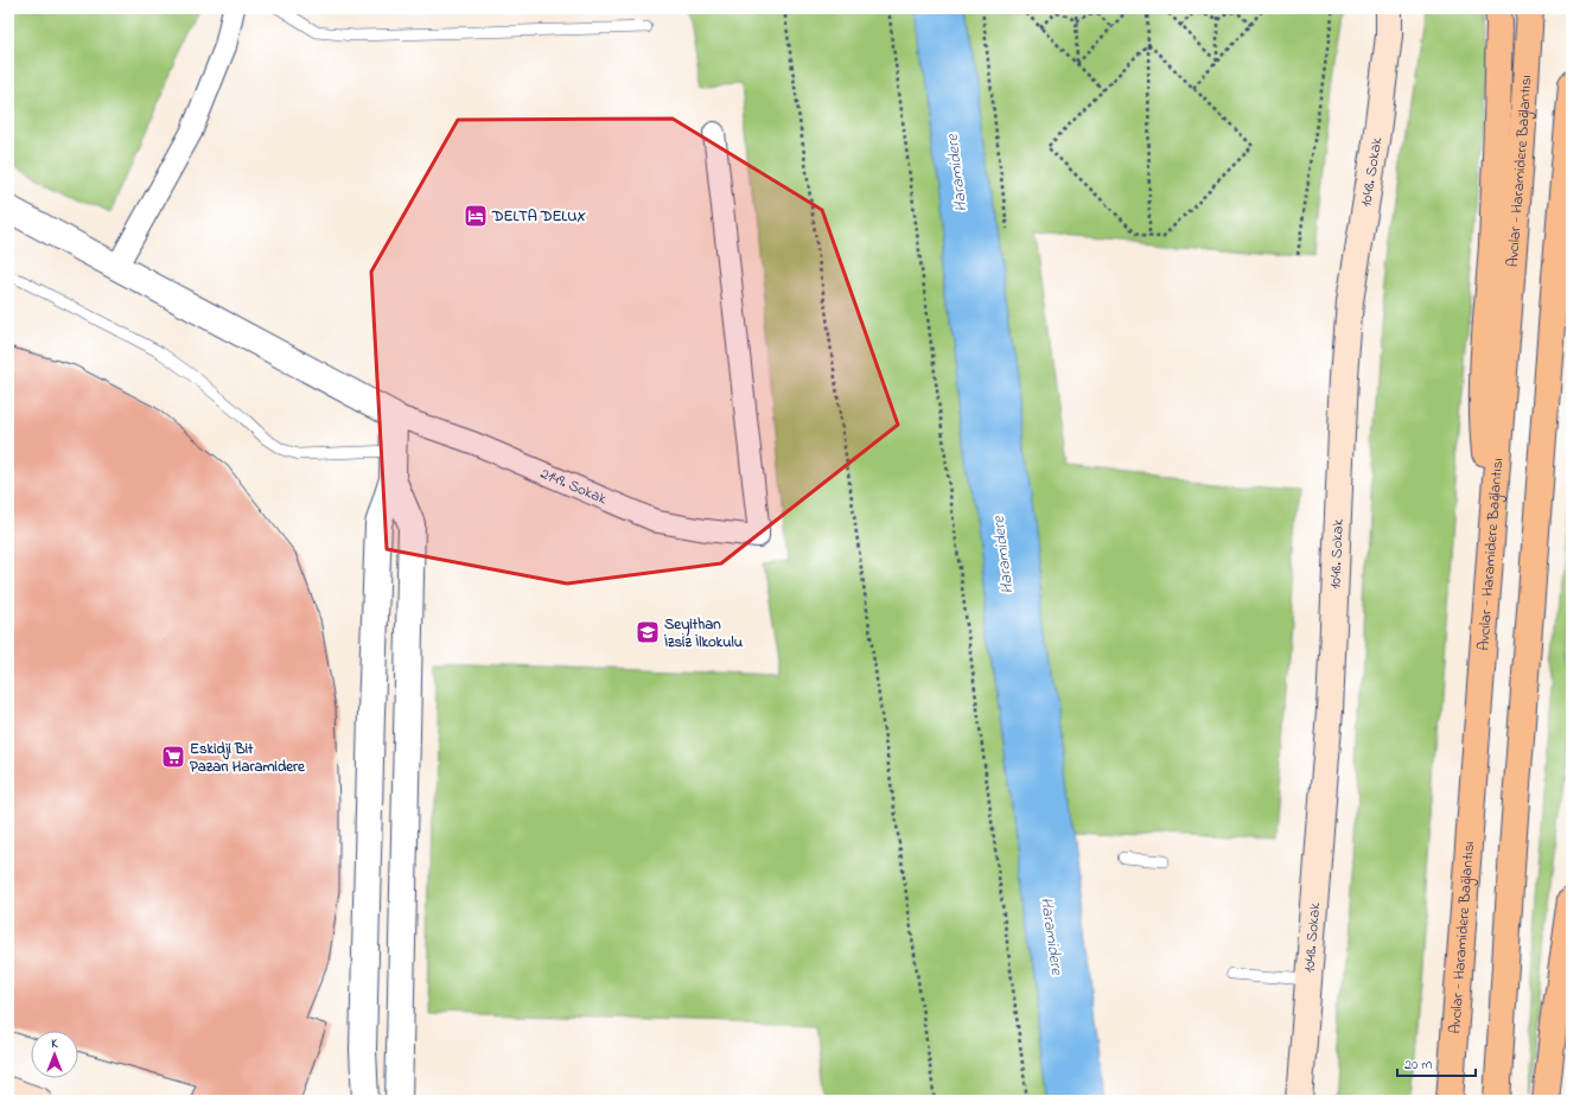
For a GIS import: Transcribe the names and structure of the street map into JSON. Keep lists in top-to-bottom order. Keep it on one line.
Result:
{"streets":{"highway":["Avcılar - Haramidere Bağlantısı"],"main road":["1048. Sokak"],"street":["2149. Sokak"]},"water":["Haramidere"],"places":{"hotel":["DELTA DELUX"],"school or university":["Seyithan İzsiz İlkokulu"],"supermarket":["Eskidji Bit Pazarı Haramidere"]},"scale_bar":"20 m","north":"top"}
